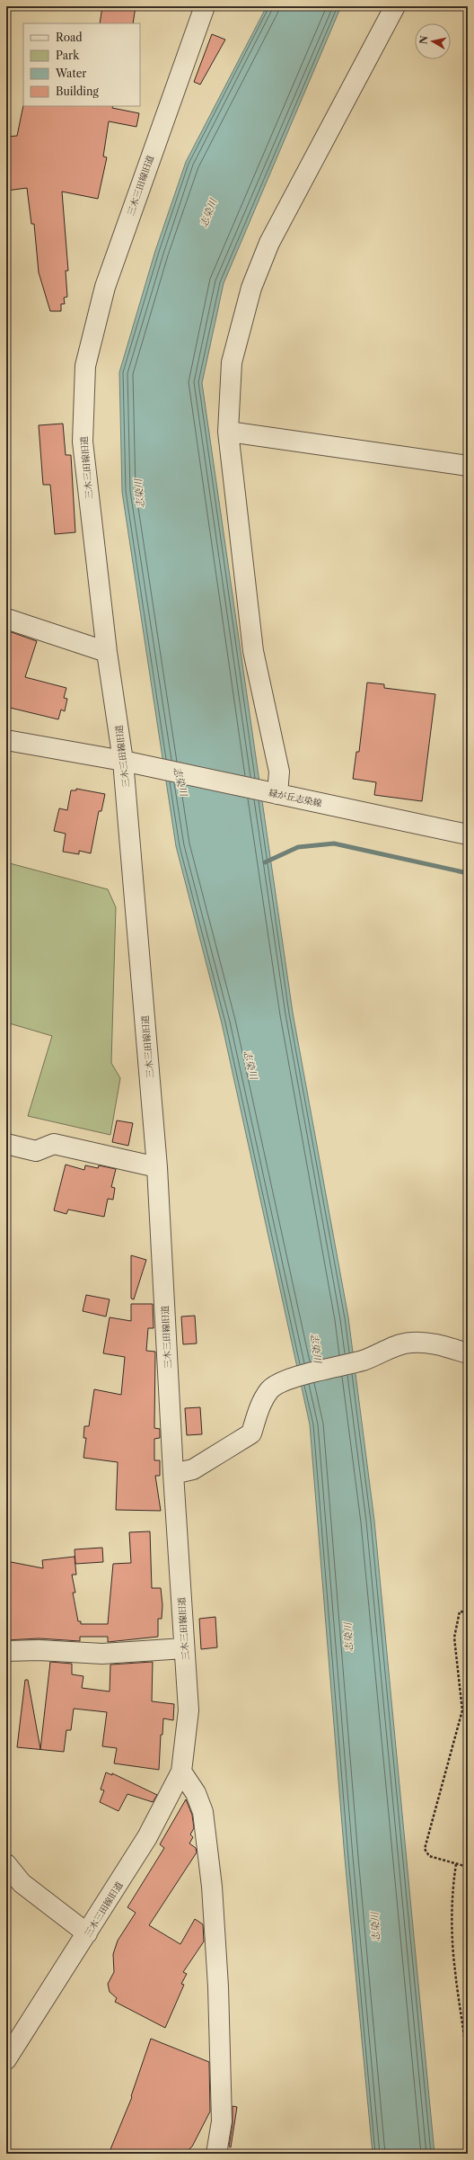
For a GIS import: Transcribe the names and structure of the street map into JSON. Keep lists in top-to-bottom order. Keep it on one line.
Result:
{"streets":{"street":["三木三田線旧道","緑が丘志染線"]},"crossings":[["三木三田線旧道","緑が丘志染線"]],"water":["志染川"],"legend":["Road","Park","Water","Building"],"north":"left"}
